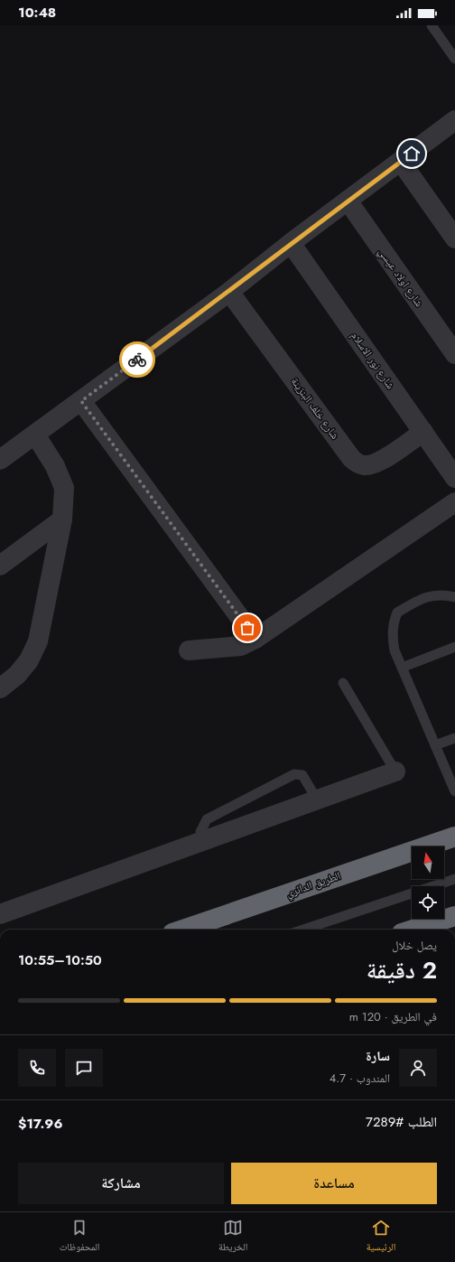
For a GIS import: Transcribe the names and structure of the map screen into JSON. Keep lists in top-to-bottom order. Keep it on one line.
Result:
{"streets":{"highway":["الطريق الدائري"],"street":["شارع اولاد عيسي","شارع نور الاسلام","شارع خلف البنزينة"]},"crossings":[["شارع نور الاسلام","شارع خلف البنزينة"]],"north":"top","page":{"status":"10:48","heading":["2 دقيقة","يصل خلال","10:50–10:55"],"panel":["سارة","المندوب · 4.7","الطلب #7289","$17.96"],"bar":"في الطريق · 120 m","buttons":["مساعدة","مشاركة"],"tabs":["الرئيسية","الخريطة","المحفوظات"]}}
